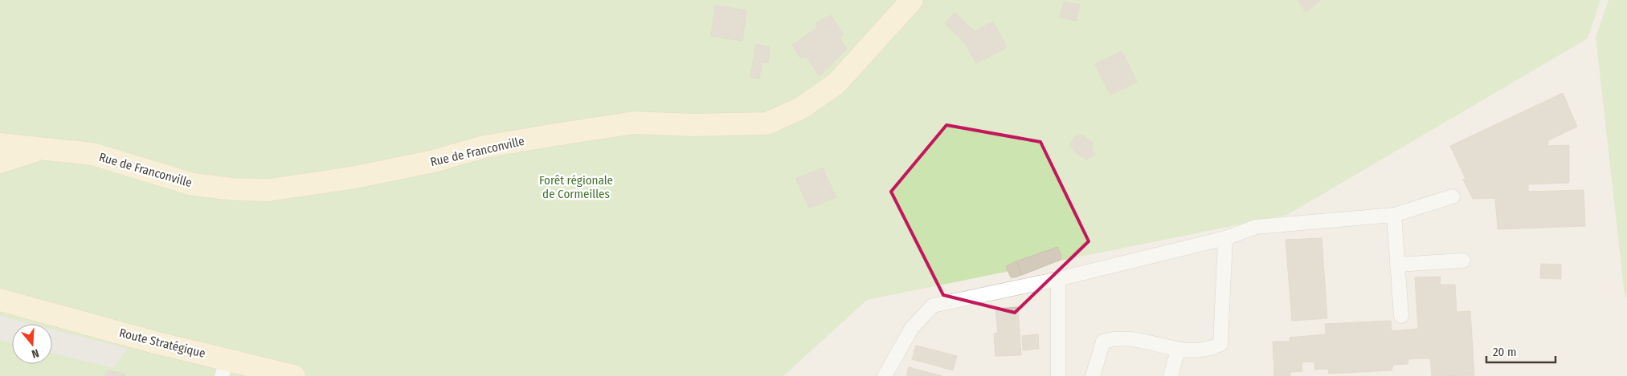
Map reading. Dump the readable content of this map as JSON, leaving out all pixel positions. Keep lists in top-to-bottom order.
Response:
{
  "streets": {
    "street": ["Rue de Franconville", "Route Stratégique"]
  },
  "parks": ["Forêt régionale de Cormeilles"],
  "scale_bar": "20 m",
  "north": "bottom"
}
